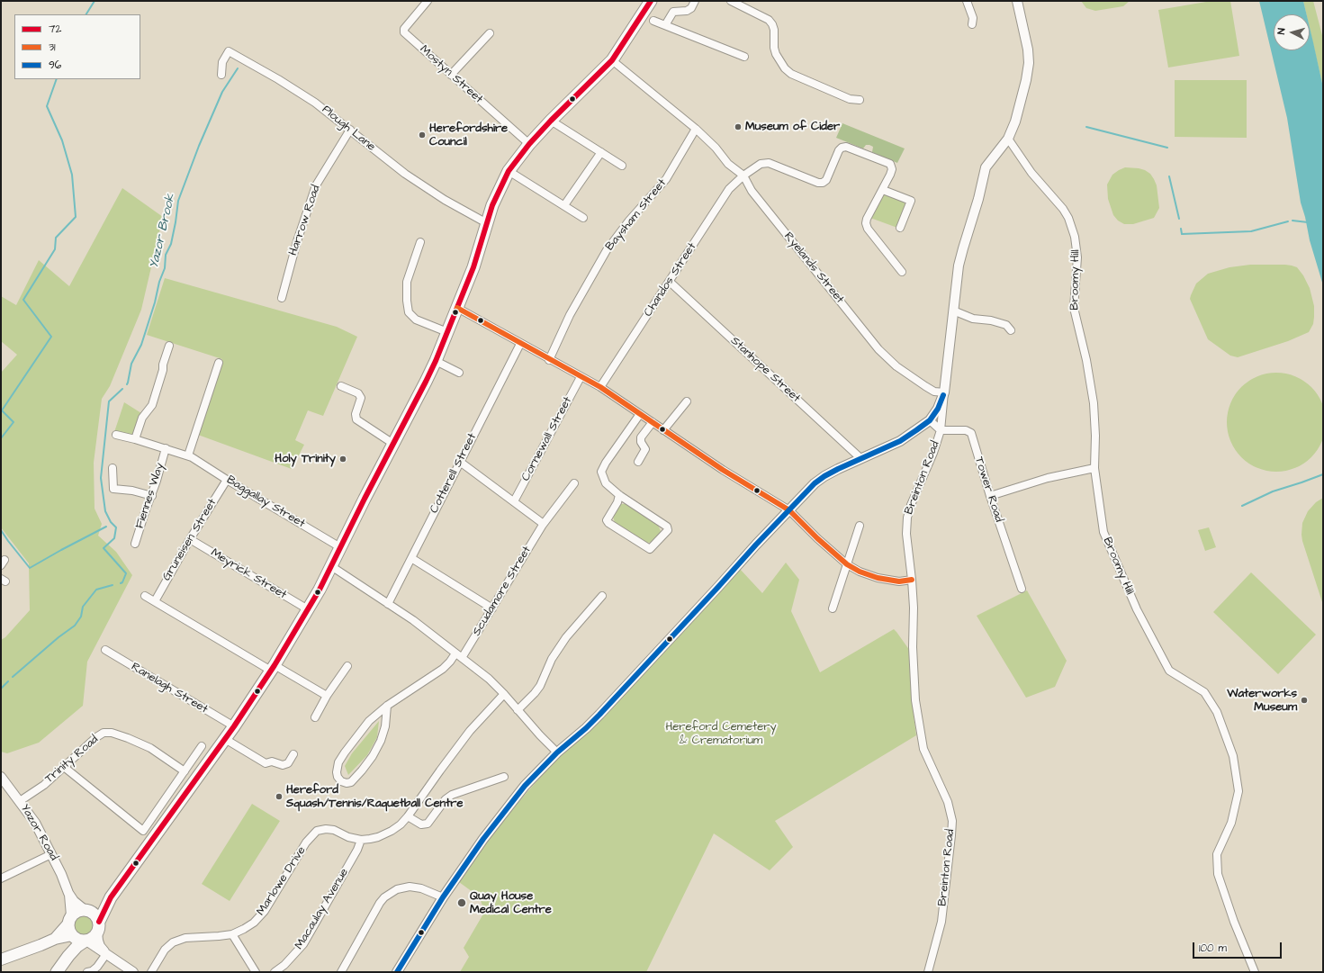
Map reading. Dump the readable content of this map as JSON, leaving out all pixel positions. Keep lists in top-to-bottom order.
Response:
{
  "streets": {
    "street": [
      "Mostyn Street",
      "Plough Lane",
      "Baysham Street",
      "Harrow Road",
      "Ryelands Street",
      "Chandos Street",
      "Broomy Hill",
      "Stanhope Street",
      "Cornewall Street",
      "Cotterell Street",
      "Breinton Road",
      "Tower Road",
      "Fiennes Way",
      "Baggallay Street",
      "Gruneisen Street",
      "Meyrick Street",
      "Scudamore Street",
      "Ranelagh Street",
      "Trinity Road",
      "Yazor Road",
      "Marlowe Drive",
      "Macaulay Avenue"
    ]
  },
  "crossings": [
    ["Plough Lane", "Harrow Road"],
    ["Baysham Street", "Ryelands Street"],
    ["Ryelands Street", "Chandos Street"],
    ["Ryelands Street", "Breinton Road"],
    ["Chandos Street", "Stanhope Street"],
    ["Broomy Hill", "Breinton Road"],
    ["Breinton Road", "Tower Road"],
    ["Fiennes Way", "Baggallay Street"],
    ["Baggallay Street", "Gruneisen Street"],
    ["Gruneisen Street", "Meyrick Street"],
    ["Trinity Road", "Yazor Road"],
    ["Marlowe Drive", "Macaulay Avenue"]
  ],
  "water": ["Yazor Brook"],
  "parks": ["Hereford Cemetery & Crematorium"],
  "places": [
    "Museum of Cider",
    "Herefordshire Council",
    "Holy Trinity",
    "Waterworks Museum",
    "Hereford Squash/Tennis/Raquetball Centre",
    "Quay House Medical Centre"
  ],
  "lines": ["transit line 72", "transit line 31", "transit line 96"],
  "legend": ["72", "31", "96"],
  "scale_bar": "100 m",
  "north": "left"
}
